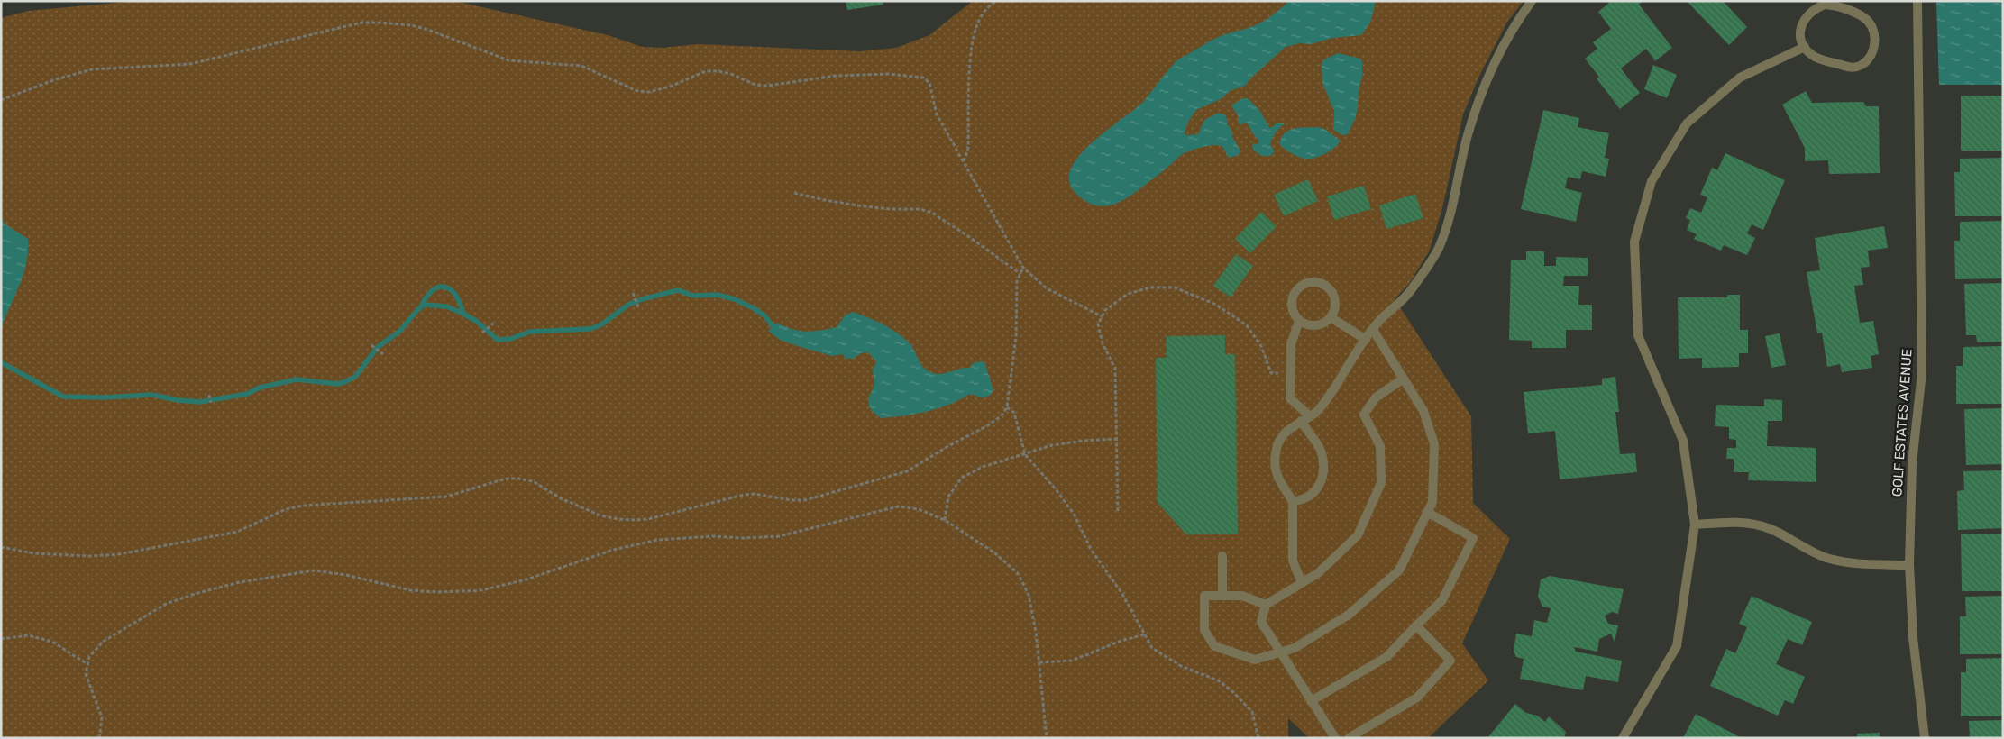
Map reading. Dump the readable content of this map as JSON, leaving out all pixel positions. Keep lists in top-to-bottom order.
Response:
{
  "streets": {
    "street": ["GOLF ESTATES AVENUE"]
  }
}
